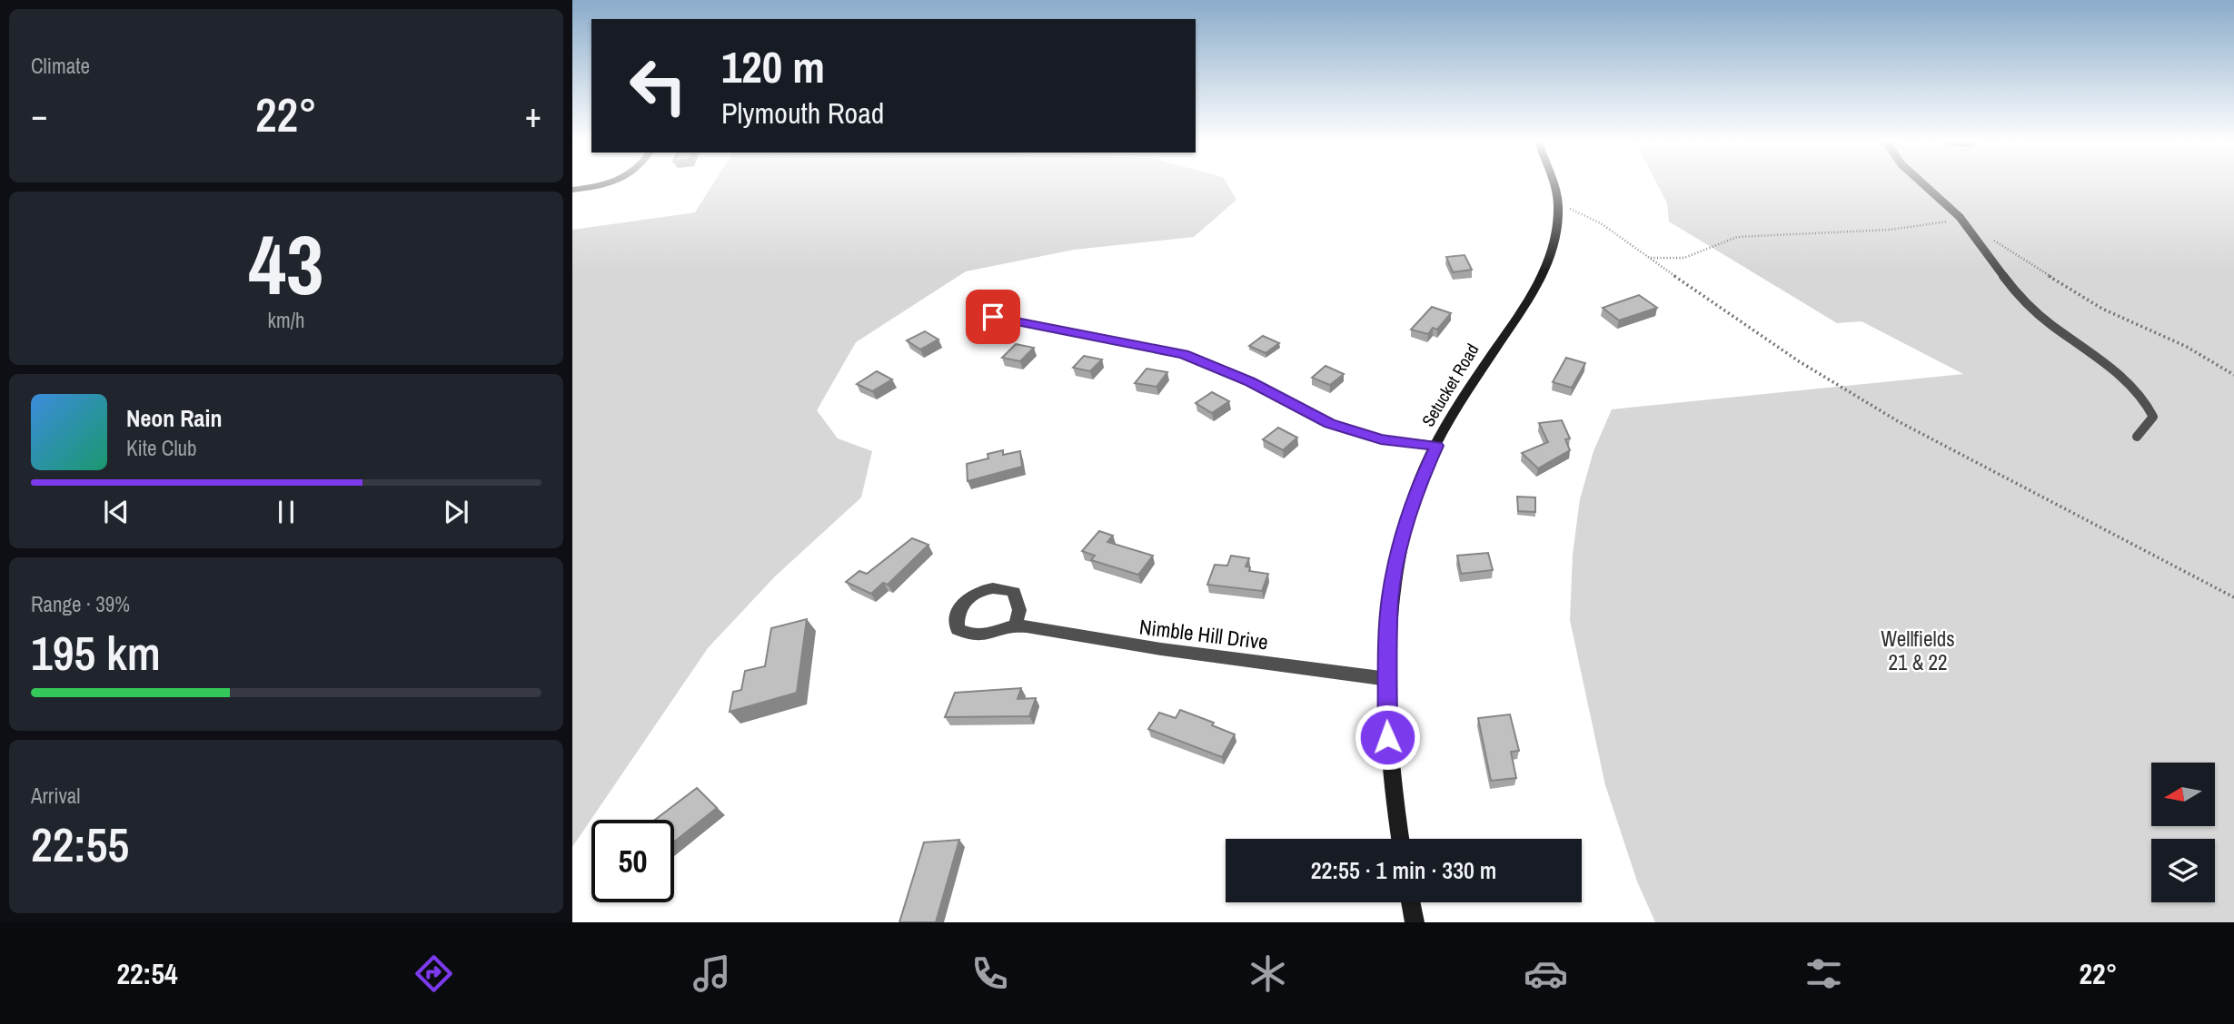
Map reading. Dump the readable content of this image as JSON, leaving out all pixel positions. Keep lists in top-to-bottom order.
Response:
{
  "streets": {
    "main road": ["Setucket Road"],
    "street": ["Nimble Hill Drive"]
  },
  "crossings": [
    ["Setucket Road", "Nimble Hill Drive"]
  ],
  "parks": ["Wellfields 21 & 22"],
  "north": "left",
  "page": {
    "tile": [
      "Climate",
      ["43", "km/h"],
      ["Range · 39%", "195 km"],
      ["Arrival", "22:55"]
    ],
    "turn": ["120 m", "Plymouth Road"],
    "heat": ["−", "22°", "+"],
    "song": ["Neon Rain", "Kite Club"],
    "limit": "50",
    "trip": "22:55 · 1 min · 330 m",
    "tabs": ["22:54", "22°"]
  }
}
